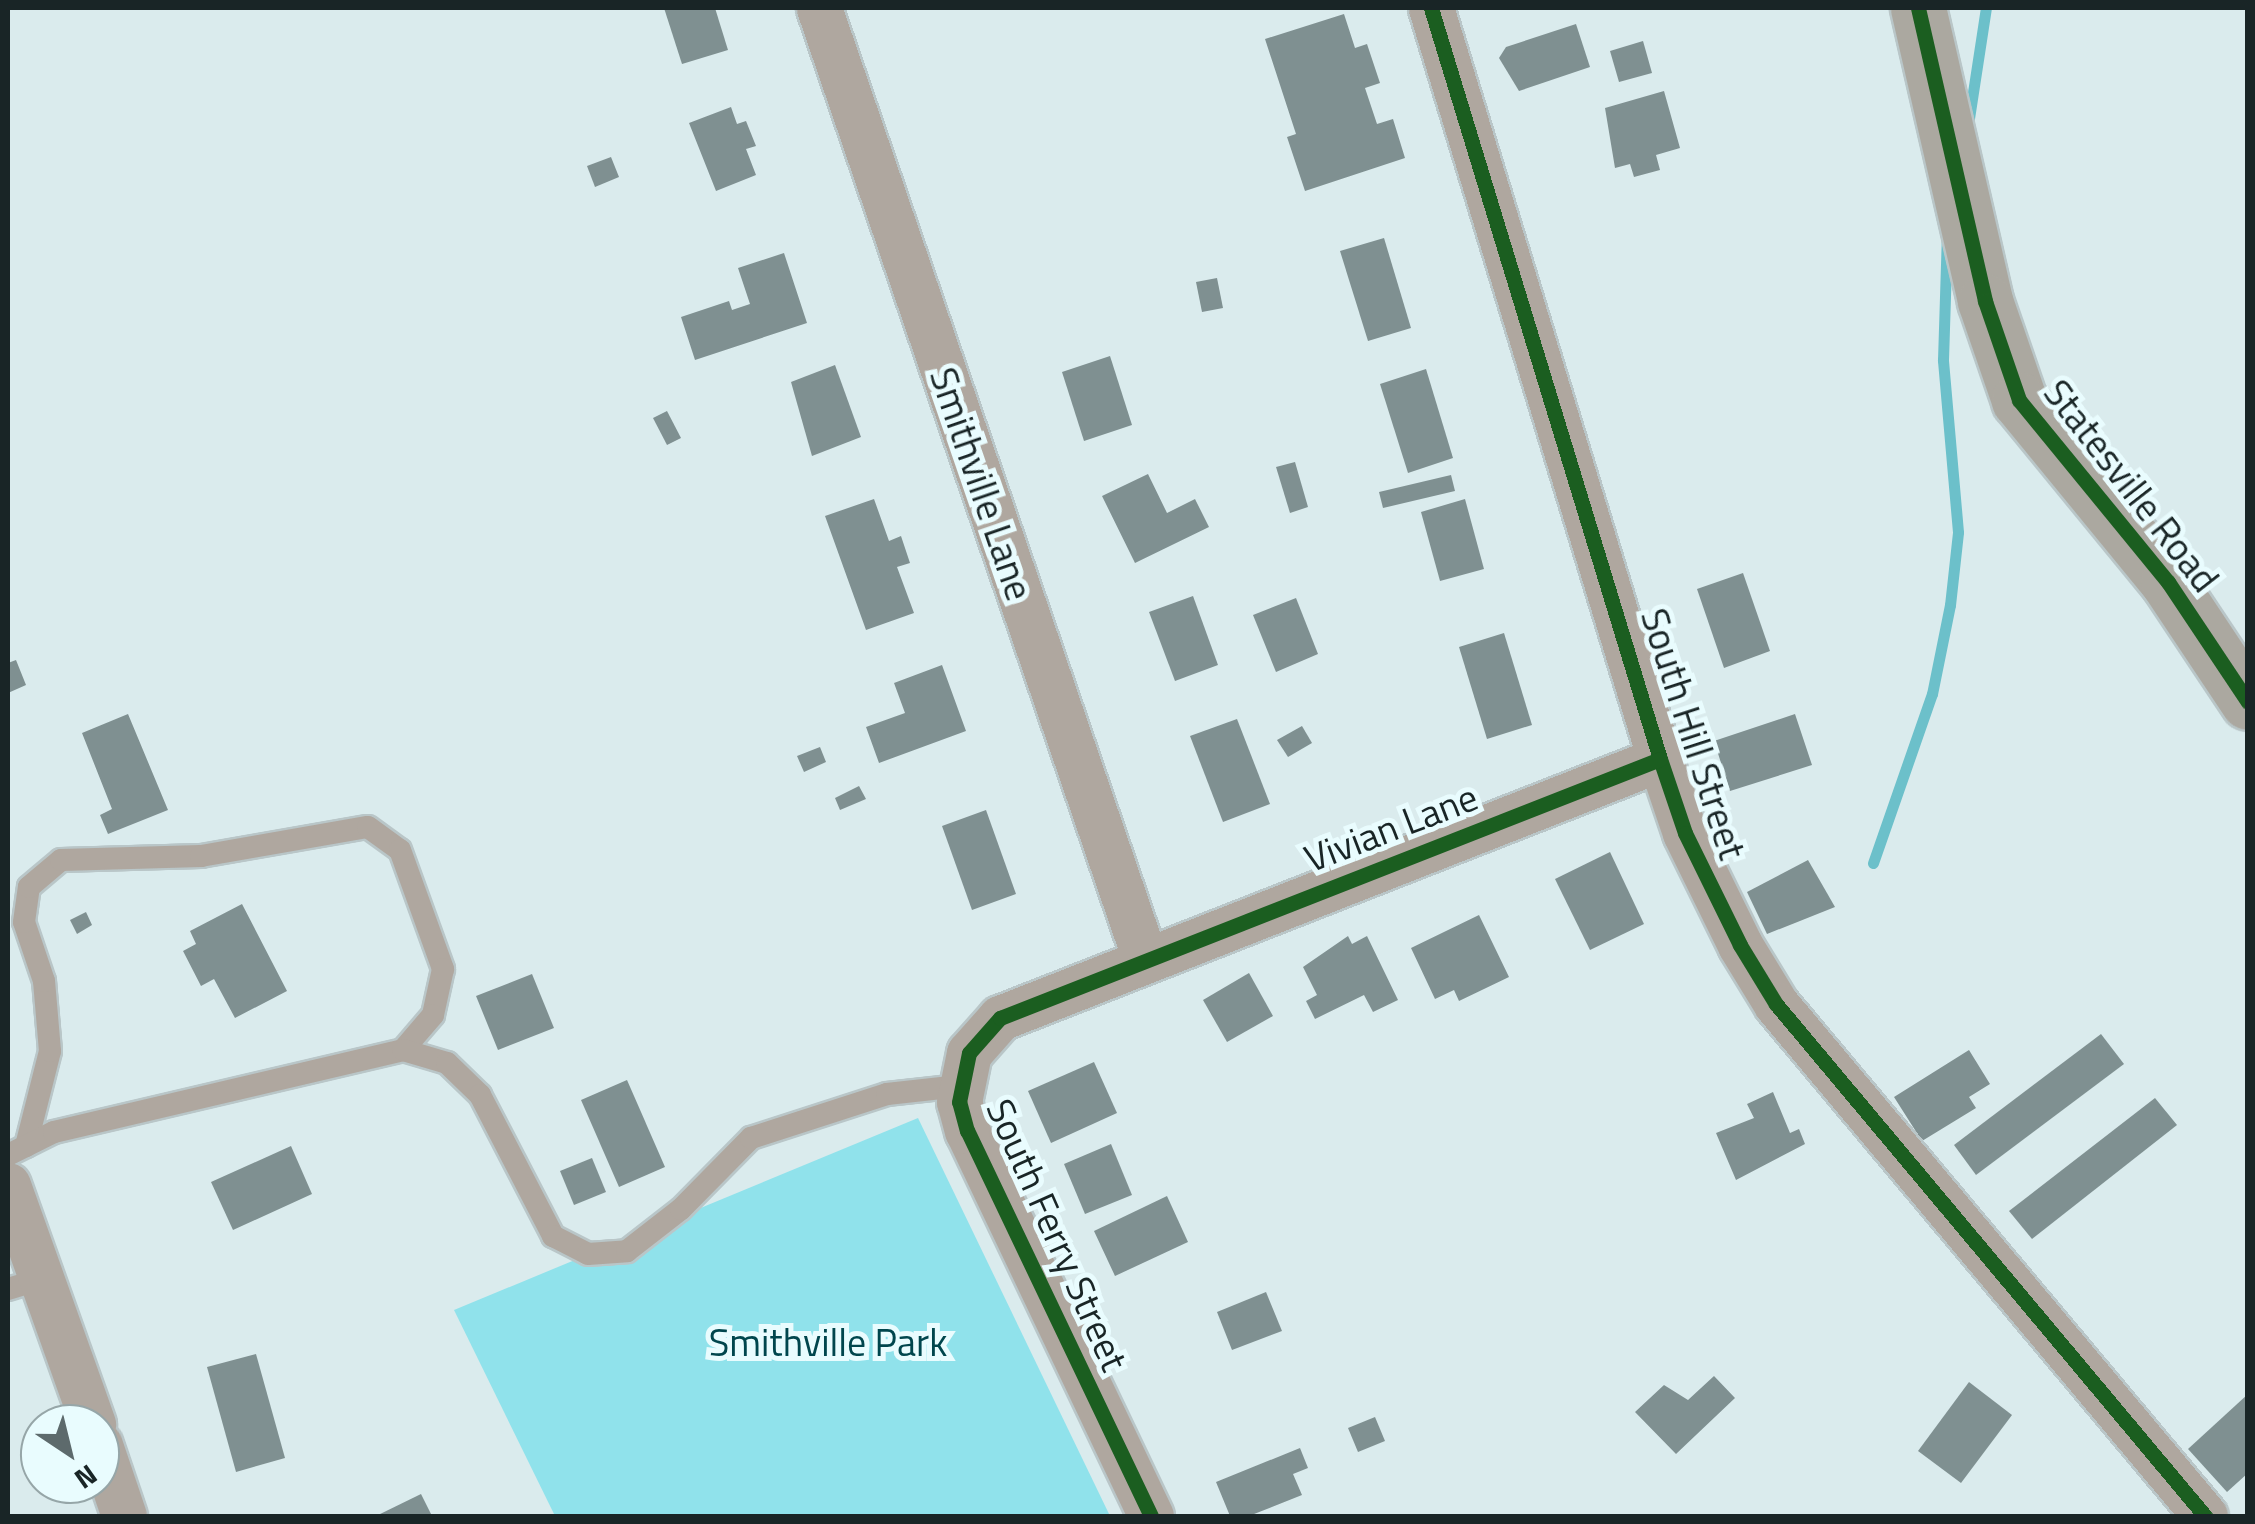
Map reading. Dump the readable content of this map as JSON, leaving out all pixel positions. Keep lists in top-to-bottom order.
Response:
{
  "streets": {
    "main road": ["Statesville Road"],
    "street": [
      "Smithville Lane",
      "South Hill Street",
      "Vivian Lane",
      "South Ferry Street"
    ]
  },
  "crossings": [
    ["Smithville Lane", "Vivian Lane"],
    ["Smithville Lane", "South Ferry Street"],
    ["South Hill Street", "Vivian Lane"],
    ["Vivian Lane", "South Ferry Street"]
  ],
  "parks": ["Smithville Park"],
  "north": "bottom right"
}
